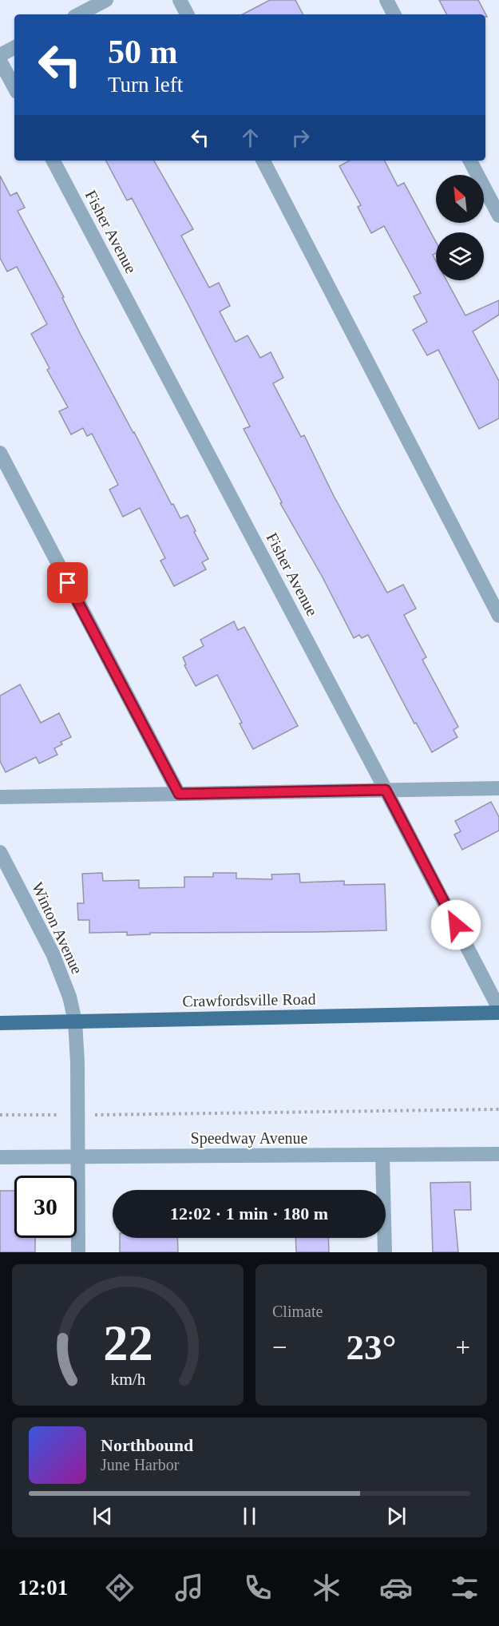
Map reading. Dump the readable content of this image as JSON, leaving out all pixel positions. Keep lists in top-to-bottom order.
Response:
{
  "streets": {
    "main road": ["Crawfordsville Road"],
    "street": ["Fisher Avenue", "Winton Avenue", "Speedway Avenue"]
  },
  "crossings": [
    ["Fisher Avenue", "Crawfordsville Road"],
    ["Winton Avenue", "Crawfordsville Road"],
    ["Winton Avenue", "Speedway Avenue"]
  ],
  "north": "top left",
  "page": {
    "turn": ["50 m", "Turn left"],
    "limit": "30",
    "trip": "12:02 · 1 min · 180 m",
    "tile": "Climate",
    "heat": ["−", "23°", "+"],
    "song": ["Northbound", "June Harbor"],
    "tabs": "12:01",
    "gauge": ["22", "km/h"]
  }
}
